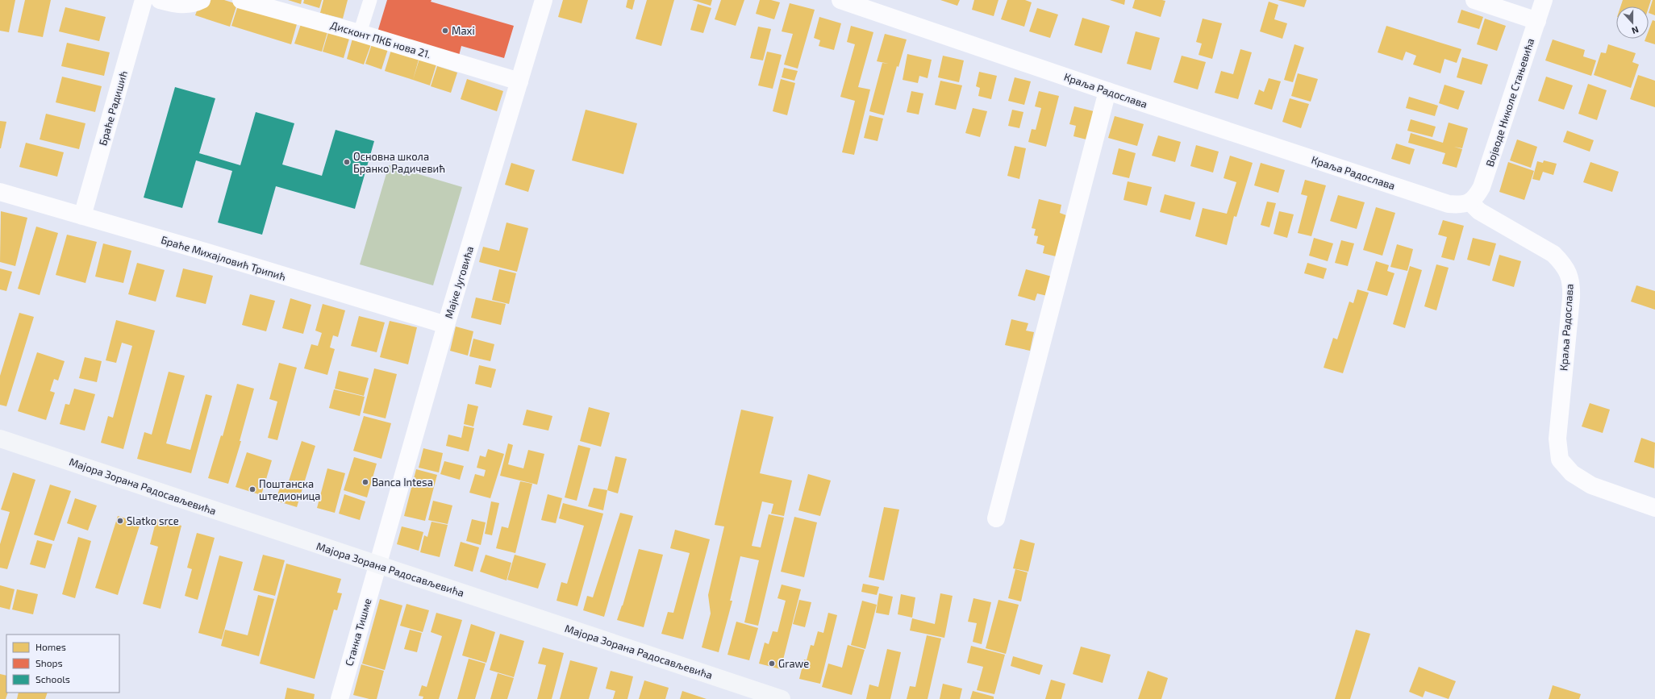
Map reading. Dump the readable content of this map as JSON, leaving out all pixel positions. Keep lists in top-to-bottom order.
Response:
{
  "streets": {
    "main road": ["Мајора Зорана Радосављевића"],
    "street": [
      "Дисконт ПКБ нова 21.",
      "Краља Радослава",
      "Војводе Николе Стањевића",
      "Браће Радишић",
      "Браће Михајловић Трипић",
      "Мајке Југовића",
      "Станка Тишме"
    ]
  },
  "crossings": [
    ["Дисконт ПКБ нова 21.", "Мајке Југовића"],
    ["Краља Радослава", "Војводе Николе Стањевића"],
    ["Браће Радишић", "Браће Михајловић Трипић"],
    ["Браће Михајловић Трипић", "Мајке Југовића"],
    ["Мајке Југовића", "Мајора Зорана Радосављевића"],
    ["Мајке Југовића", "Станка Тишме"],
    ["Мајора Зорана Радосављевића", "Станка Тишме"]
  ],
  "places": [
    "Maxi",
    "Основна школа Бранко Радичевић",
    "Banca Intesa",
    "Поштанска штедионица",
    "Slatko srce",
    "Grawe"
  ],
  "legend": ["Homes", "Shops", "Schools"],
  "north": "bottom"
}
